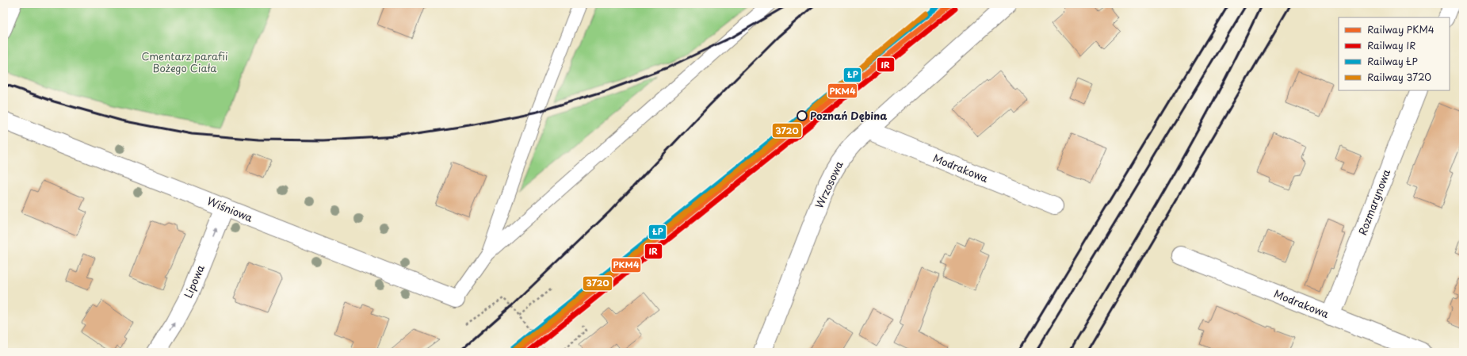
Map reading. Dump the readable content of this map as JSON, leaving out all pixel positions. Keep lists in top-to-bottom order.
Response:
{
  "streets": {
    "street": [
      "Modrakowa",
      "Wrzosowa",
      "Rozmarynowa",
      "Wiśniowa",
      "Lipowa"
    ]
  },
  "crossings": [
    ["Modrakowa", "Wrzosowa"],
    ["Modrakowa", "Rozmarynowa"],
    ["Wiśniowa", "Lipowa"]
  ],
  "one_way": ["Lipowa"],
  "parks": ["Cmentarz parafii Bożego Ciała"],
  "places": ["Poznań Dębina"],
  "lines": [
    "rail line PKM4",
    "rail line ŁP",
    "rail line IR",
    "rail line 3720"
  ],
  "legend": [
    "Railway PKM4",
    "Railway IR",
    "Railway ŁP",
    "Railway 3720"
  ]
}
